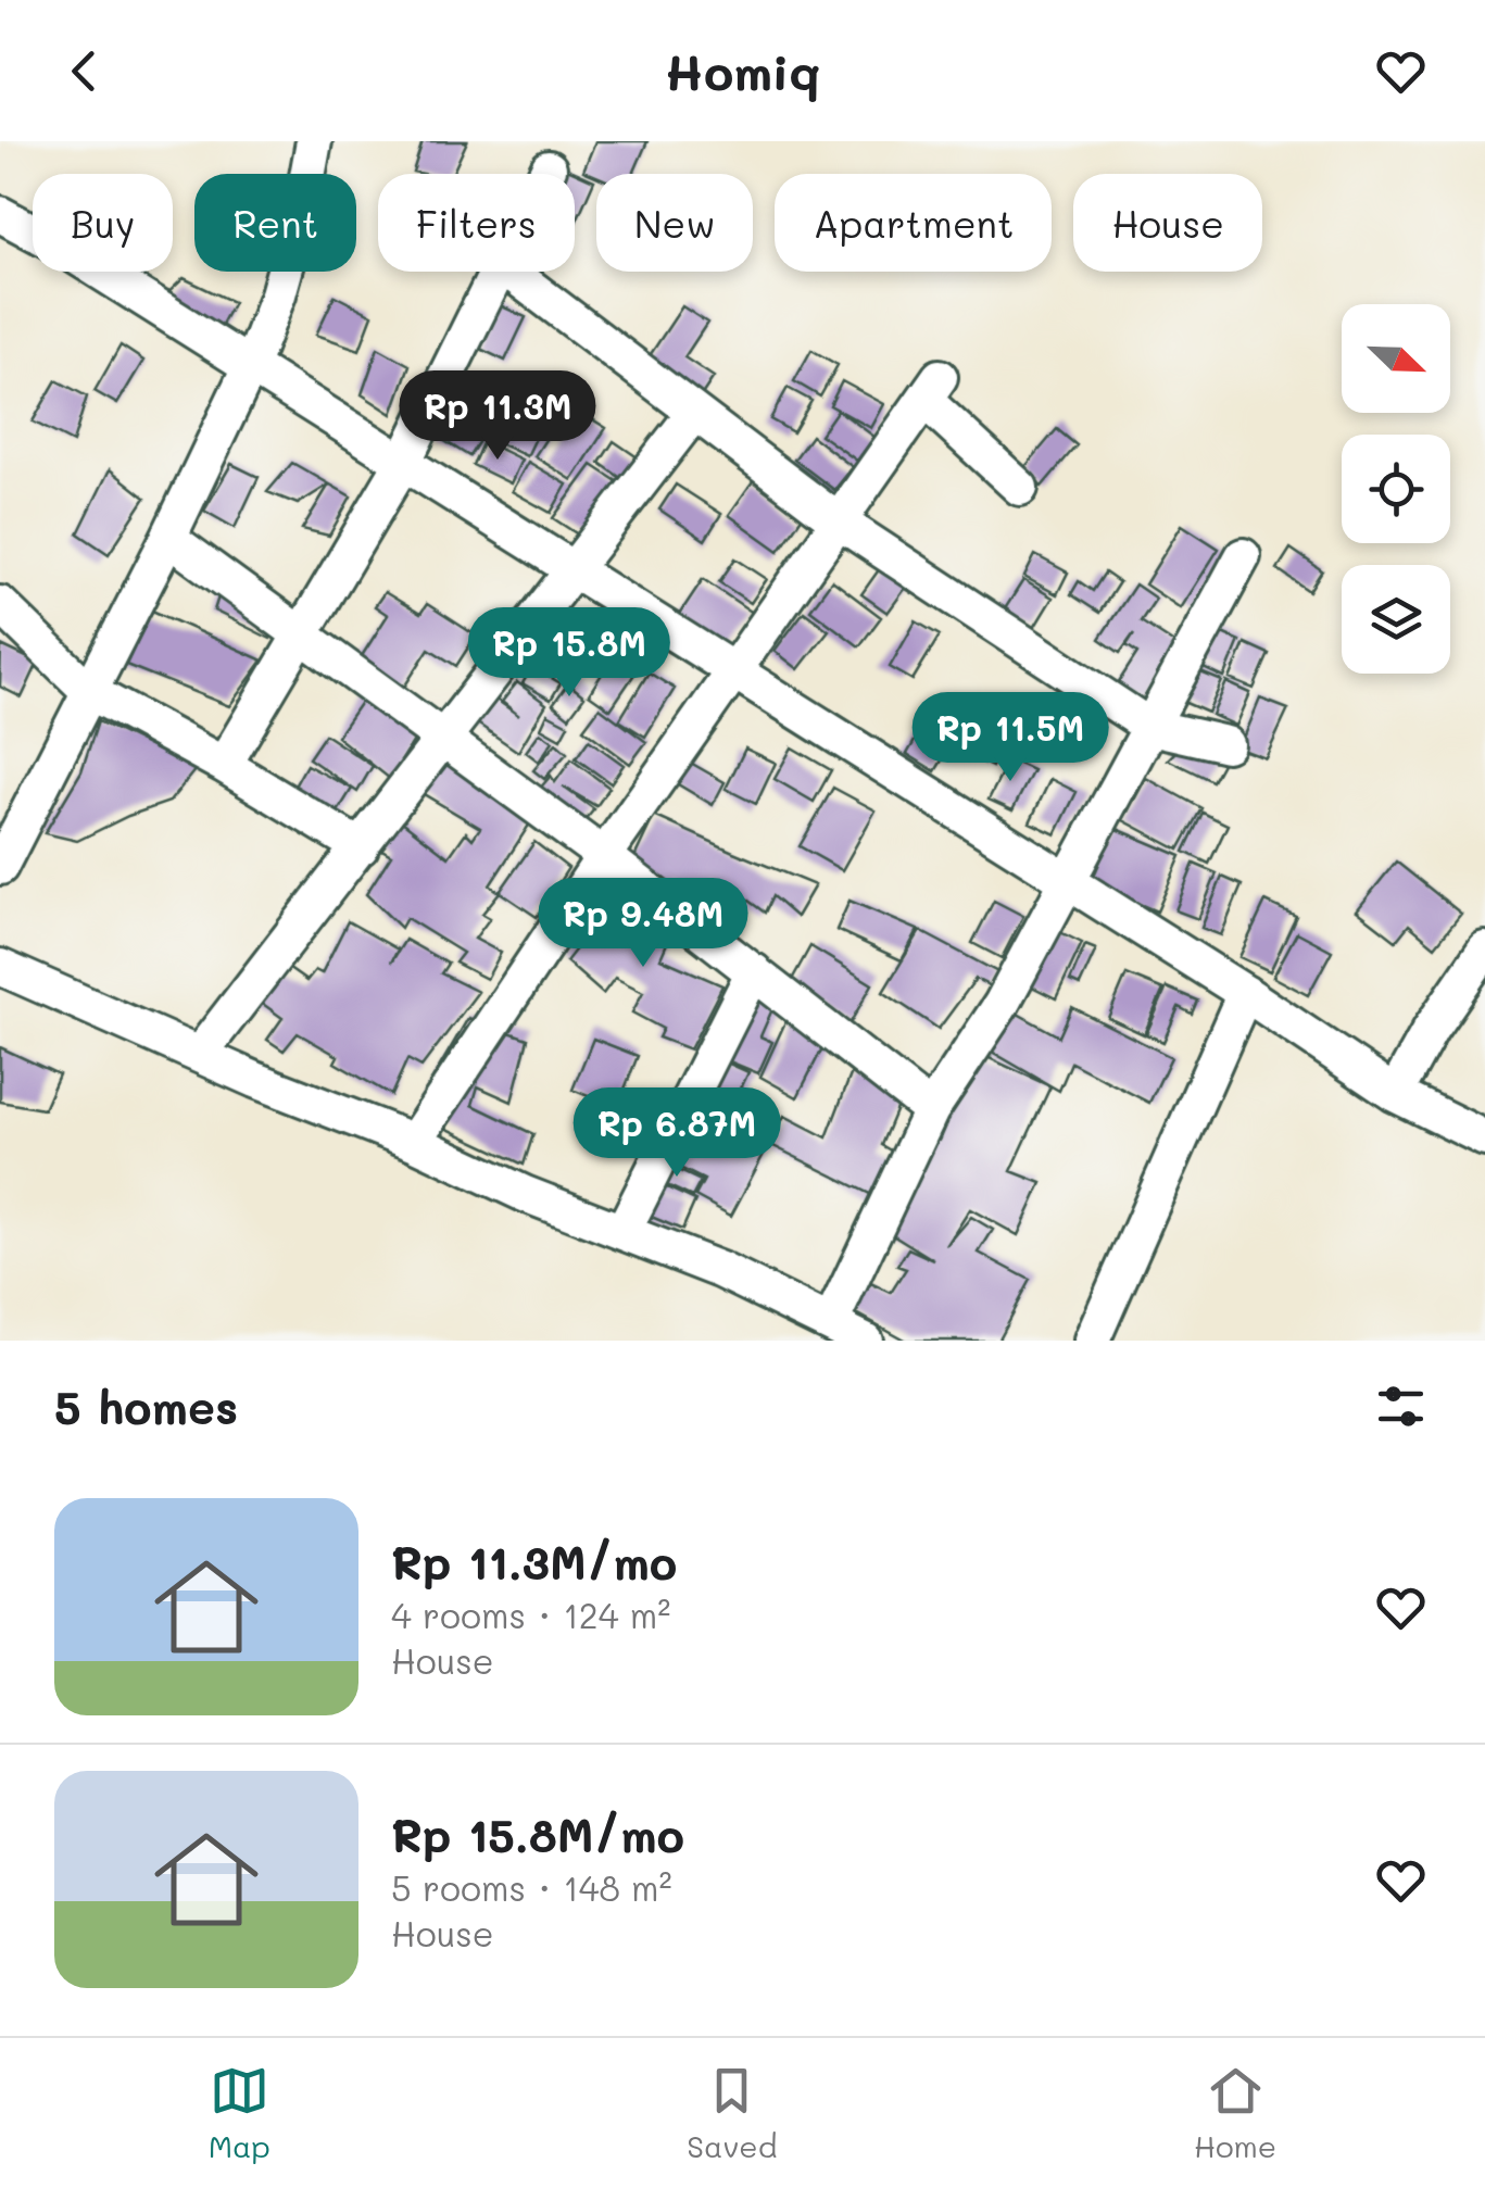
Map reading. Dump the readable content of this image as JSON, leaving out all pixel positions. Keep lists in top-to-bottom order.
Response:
{
  "north": "bottom right",
  "page": {
    "header": "Homiq",
    "chip": [
      "Buy",
      "Rent",
      "Filters",
      "New",
      "Apartment",
      "House"
    ],
    "price": [
      "Rp 11.3M",
      "Rp 15.8M",
      "Rp 11.5M",
      "Rp 9.48M",
      "Rp 6.87M"
    ],
    "heading": "5 homes",
    "list": [
      {
        "name": "Rp 11.3M/mo",
        "note": "4 rooms · 124 m² · House"
      },
      {
        "name": "Rp 15.8M/mo",
        "note": "5 rooms · 148 m² · House"
      }
    ],
    "tabs": ["Map", "Saved", "Home"]
  }
}
